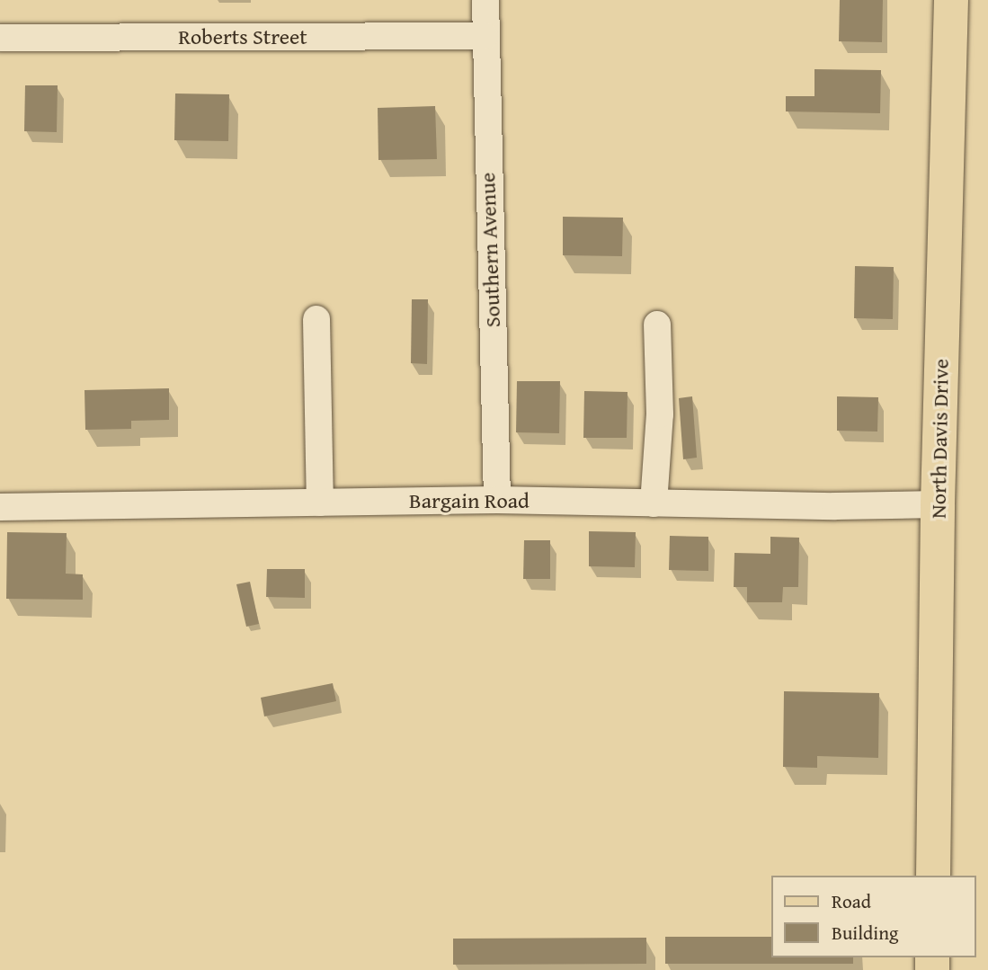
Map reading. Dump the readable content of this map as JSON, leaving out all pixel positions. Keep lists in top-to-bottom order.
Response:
{
  "streets": {
    "main road": ["North Davis Drive"],
    "street": ["Roberts Street", "Southern Avenue", "Bargain Road"]
  },
  "crossings": [
    ["Roberts Street", "Southern Avenue"],
    ["Southern Avenue", "Bargain Road"],
    ["North Davis Drive", "Bargain Road"]
  ],
  "legend": ["Road", "Building"]
}
